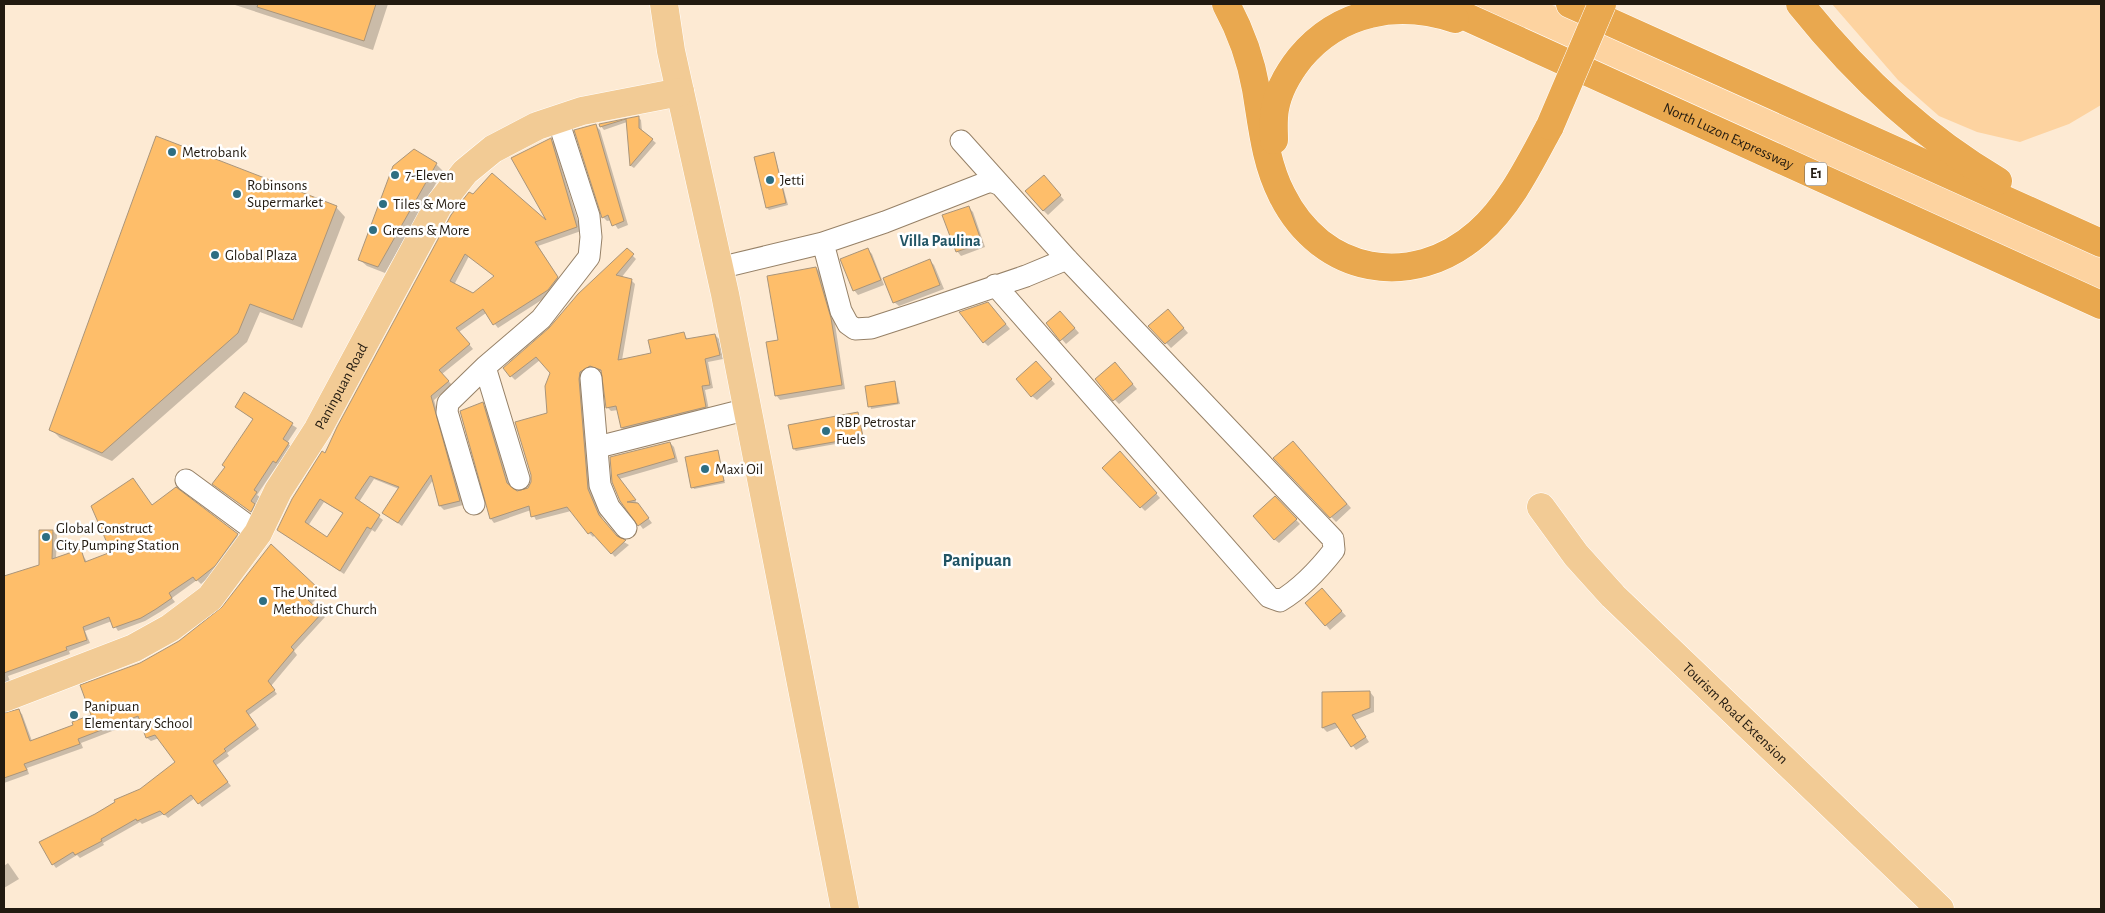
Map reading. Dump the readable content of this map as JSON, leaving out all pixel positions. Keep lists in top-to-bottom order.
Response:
{
  "streets": {
    "highway": ["North Luzon Expressway", "E1"],
    "main road": ["Paninpuan Road", "Tourism Road Extension"]
  },
  "districts": ["Villa Paulina", "Panipuan"],
  "places": [
    "Metrobank",
    "7-Eleven",
    "Jetti",
    "Robinsons Supermarket",
    "Tiles & More",
    "Greens & More",
    "Global Plaza",
    "RBP Petrostar Fuels",
    "Maxi Oil",
    "Global Construct City Pumping Station",
    "The United Methodist Church",
    "Panipuan Elementary School"
  ]
}
